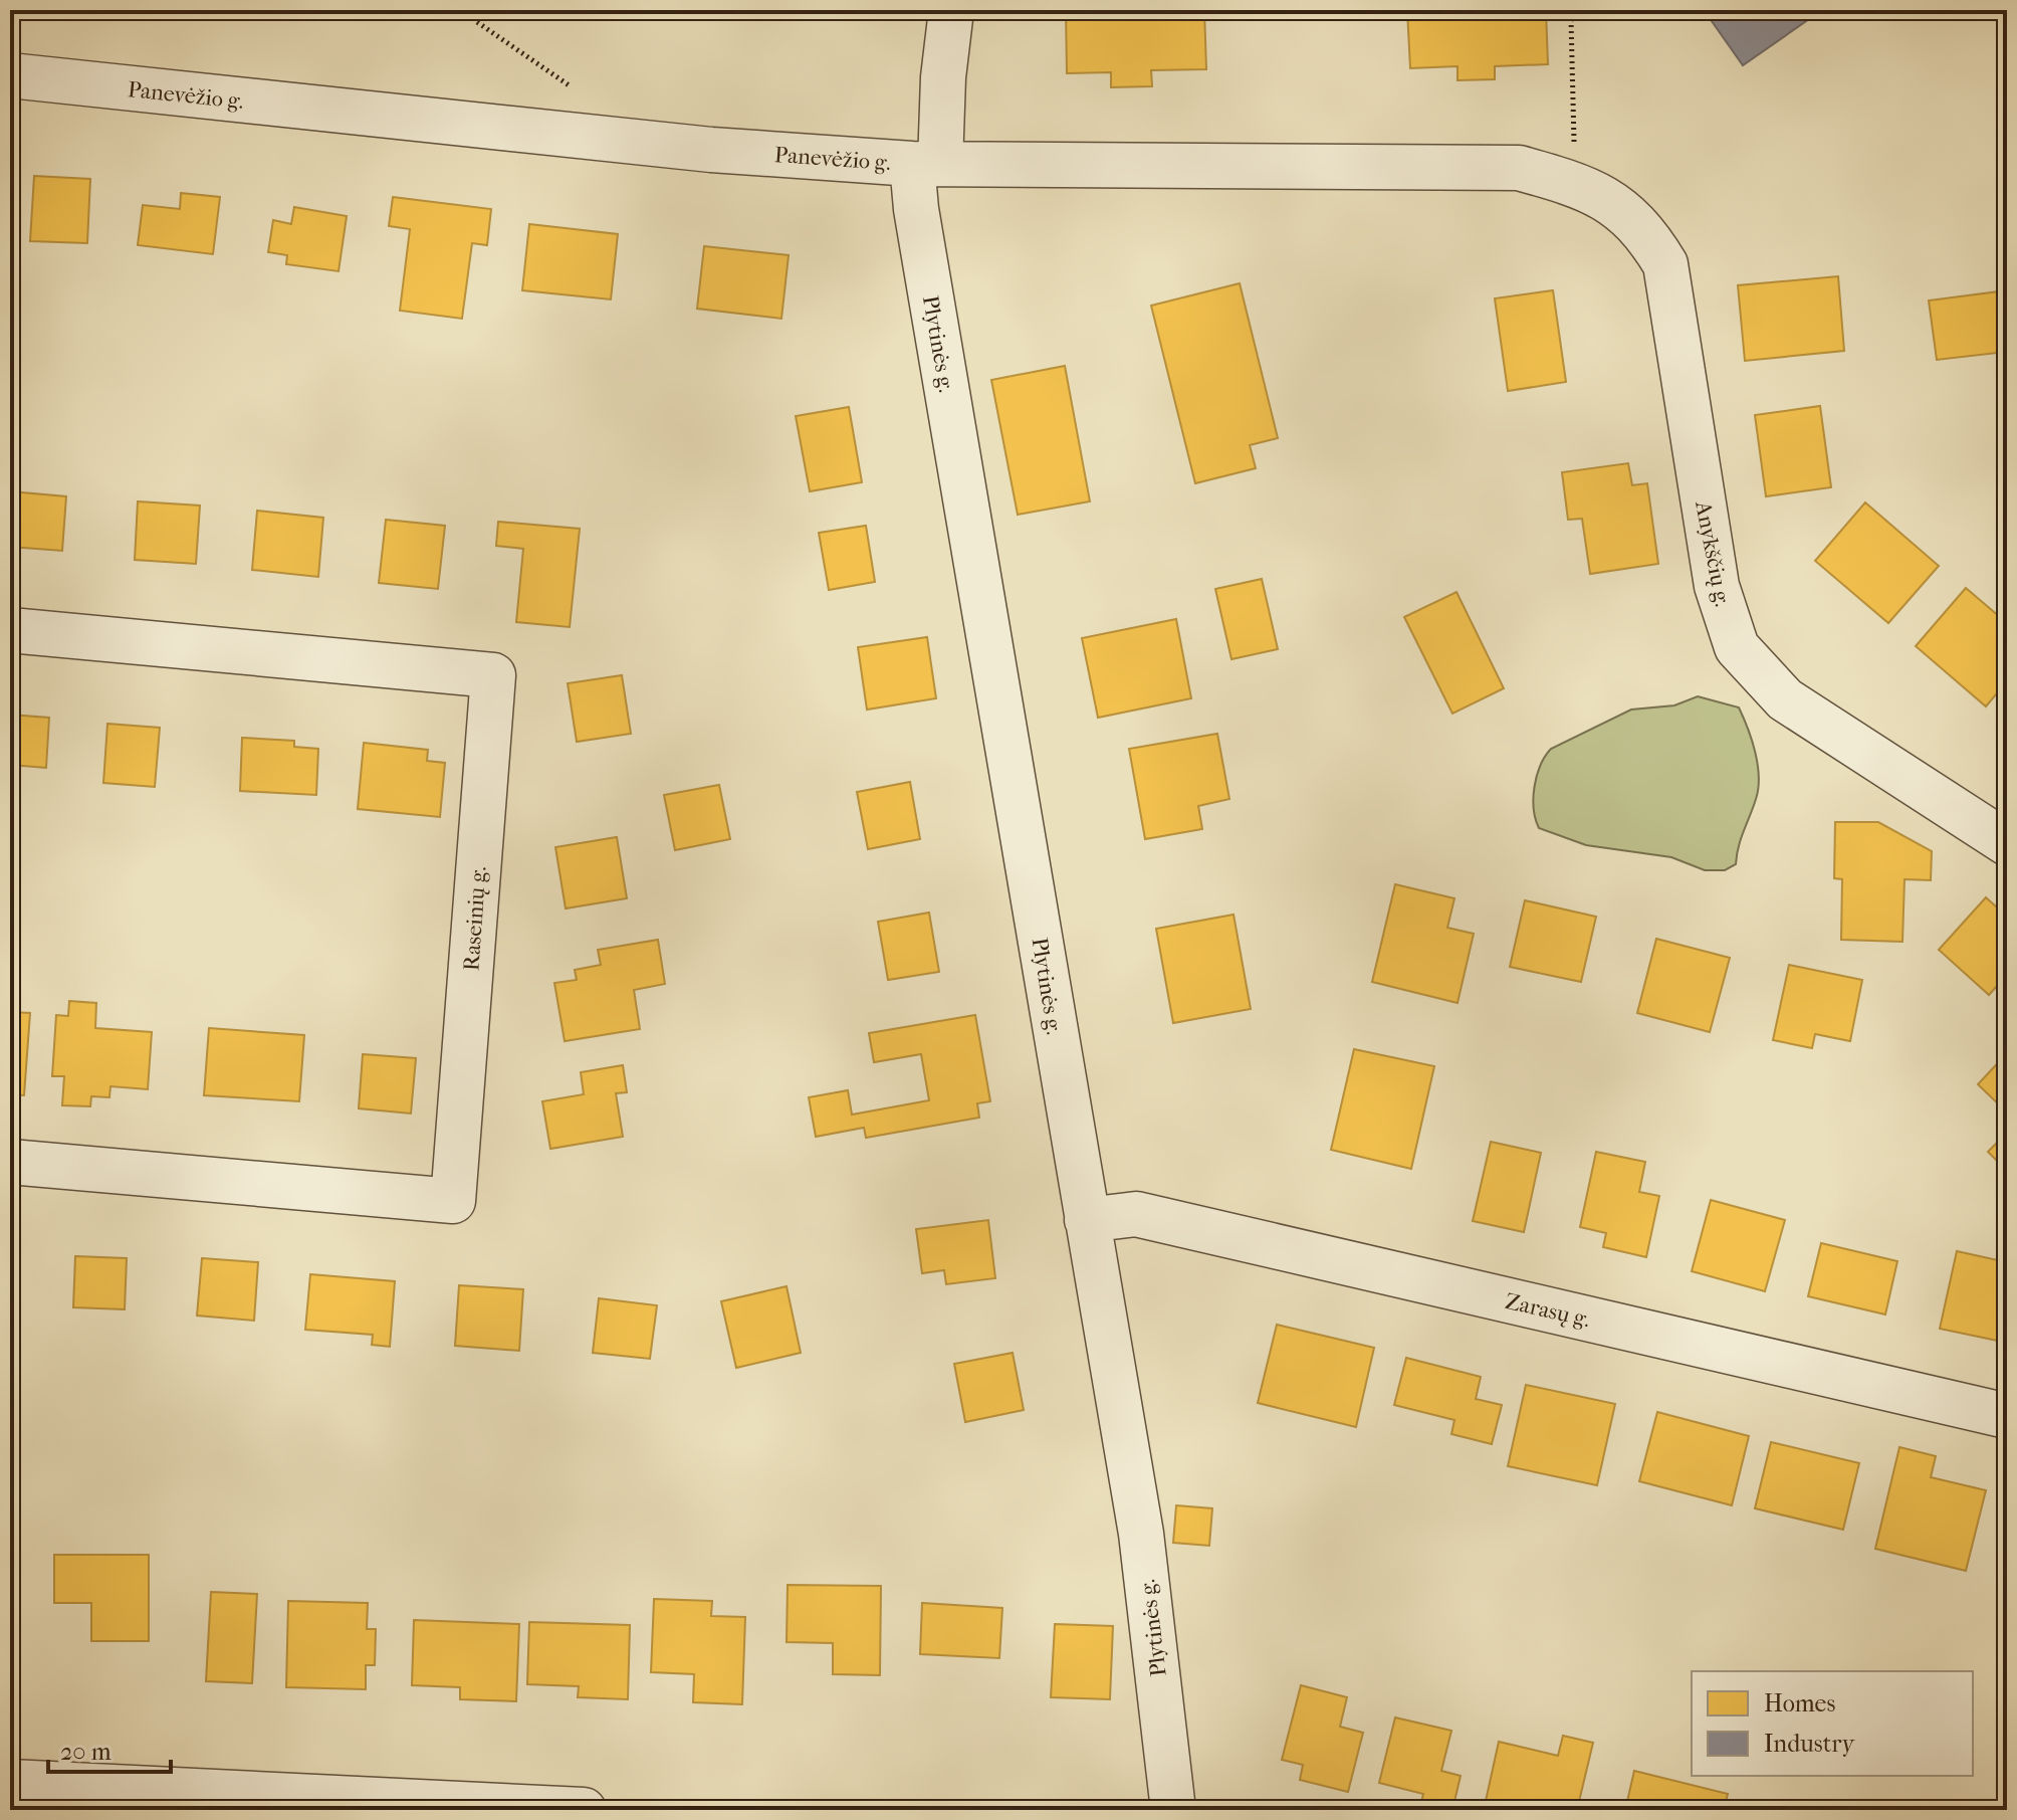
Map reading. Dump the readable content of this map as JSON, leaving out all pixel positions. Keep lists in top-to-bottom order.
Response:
{
  "streets": {
    "street": [
      "Panevėžio g.",
      "Plytinės g.",
      "Anykščių g.",
      "Raseinių g.",
      "Zarasų g."
    ]
  },
  "crossings": [
    ["Panevėžio g.", "Plytinės g."],
    ["Panevėžio g.", "Anykščių g."],
    ["Plytinės g.", "Zarasų g."]
  ],
  "legend": ["Homes", "Industry"],
  "scale_bar": "20 m"
}
